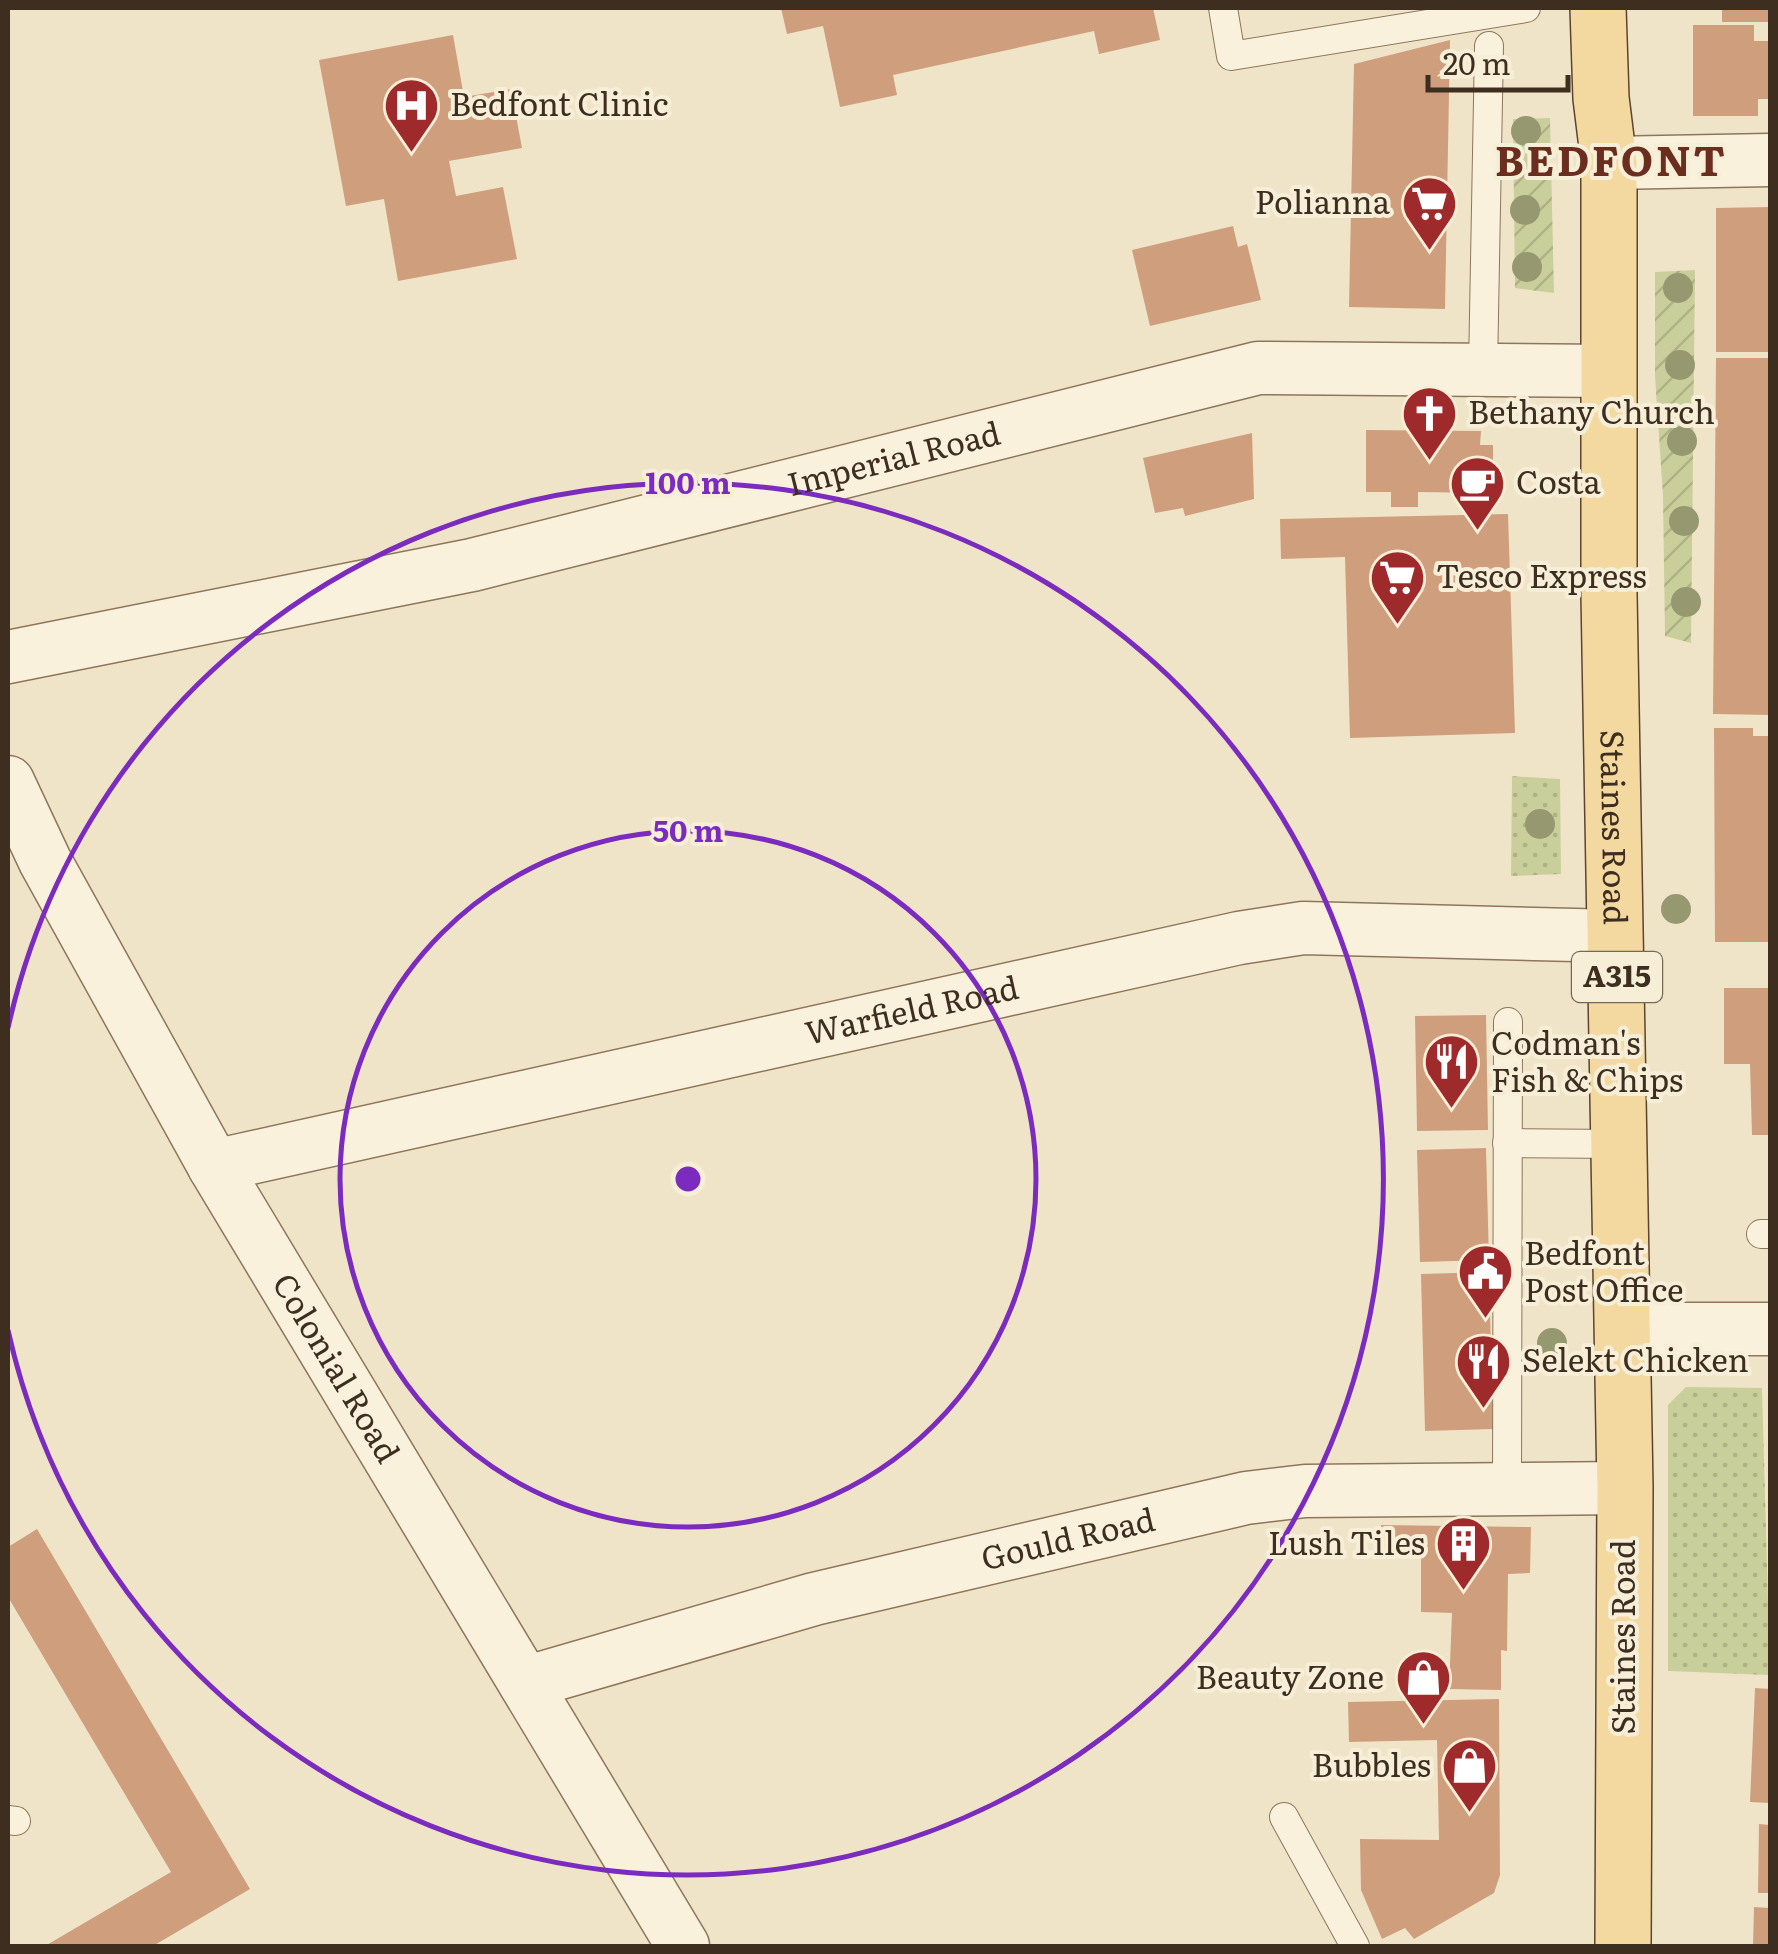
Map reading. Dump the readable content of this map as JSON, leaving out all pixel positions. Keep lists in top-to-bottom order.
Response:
{
  "streets": {
    "main road": ["Staines Road", "A315"],
    "street": [
      "Imperial Road",
      "Warfield Road",
      "Colonial Road",
      "Gould Road"
    ]
  },
  "crossings": [
    ["Imperial Road", "Staines Road"],
    ["Staines Road", "Warfield Road"],
    ["Staines Road", "Gould Road"],
    ["Warfield Road", "Colonial Road"],
    ["Colonial Road", "Gould Road"]
  ],
  "districts": ["BEDFONT"],
  "places": {
    "hospital": ["Bedfont Clinic"],
    "supermarket": ["Polianna", "Tesco Express"],
    "church": ["Bethany Church"],
    "cafe": ["Costa"],
    "restaurant": ["Codman's Fish & Chips", "Selekt Chicken"],
    "public building": ["Bedfont Post Office"],
    "building": ["Lush Tiles"],
    "shop": ["Beauty Zone", "Bubbles"]
  },
  "scale_bar": "20 m",
  "rings": ["100 m", "50 m"]
}
